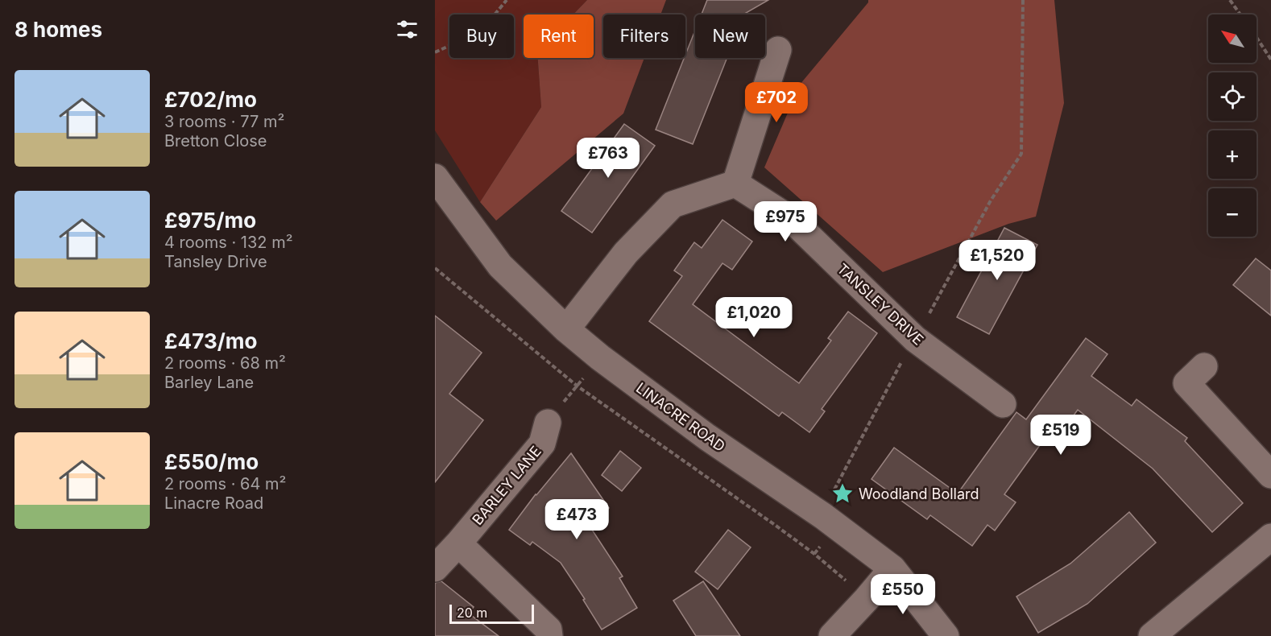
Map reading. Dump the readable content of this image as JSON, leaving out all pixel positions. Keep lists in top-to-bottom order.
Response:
{
  "streets": {
    "street": ["TANSLEY DRIVE", "LINACRE ROAD", "BARLEY LANE"]
  },
  "places": {
    "place": ["Woodland Bollard"]
  },
  "scale_bar": "20 m",
  "north": "top left",
  "page": {
    "heading": "8 homes",
    "map_buttons": ["+", "−"],
    "chip": [
      "Buy",
      "Rent",
      "Filters",
      "New"
    ],
    "list": [
      {
        "name": "£702/mo",
        "note": "3 rooms · 77 m² · Bretton Close"
      },
      {
        "name": "£975/mo",
        "note": "4 rooms · 132 m² · Tansley Drive"
      },
      {
        "name": "£473/mo",
        "note": "2 rooms · 68 m² · Barley Lane"
      },
      {
        "name": "£550/mo",
        "note": "2 rooms · 64 m² · Linacre Road"
      }
    ],
    "price": [
      "£702",
      "£763",
      "£975",
      "£1,520",
      "£1,020",
      "£519",
      "£473",
      "£550"
    ],
    "scale": "20 m"
  }
}
